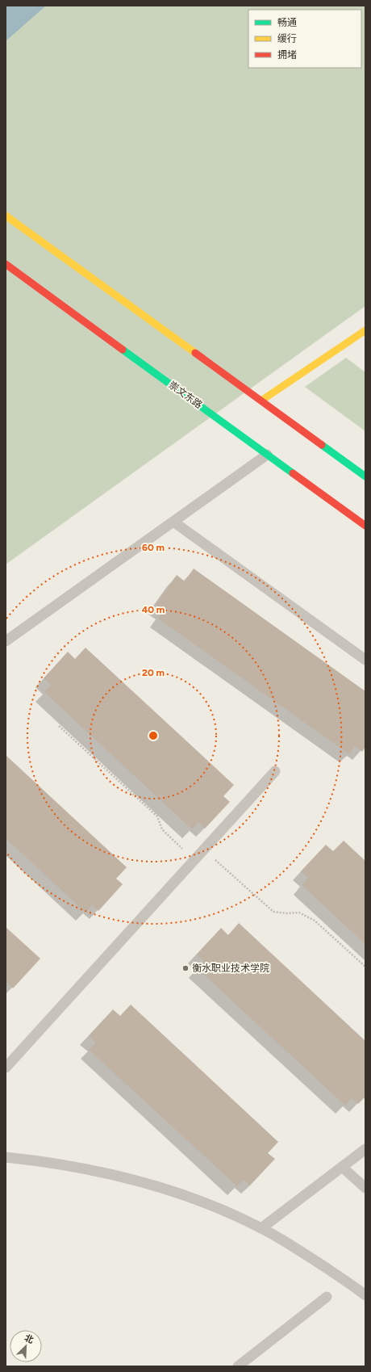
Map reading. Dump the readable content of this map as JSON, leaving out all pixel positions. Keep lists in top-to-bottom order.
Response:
{
  "streets": {
    "main road": ["崇文东路"]
  },
  "places": ["衡水职业技术学院"],
  "legend": ["畅通", "缓行", "拥堵"],
  "north": "top right",
  "rings": ["60 m", "40 m", "20 m"]
}
